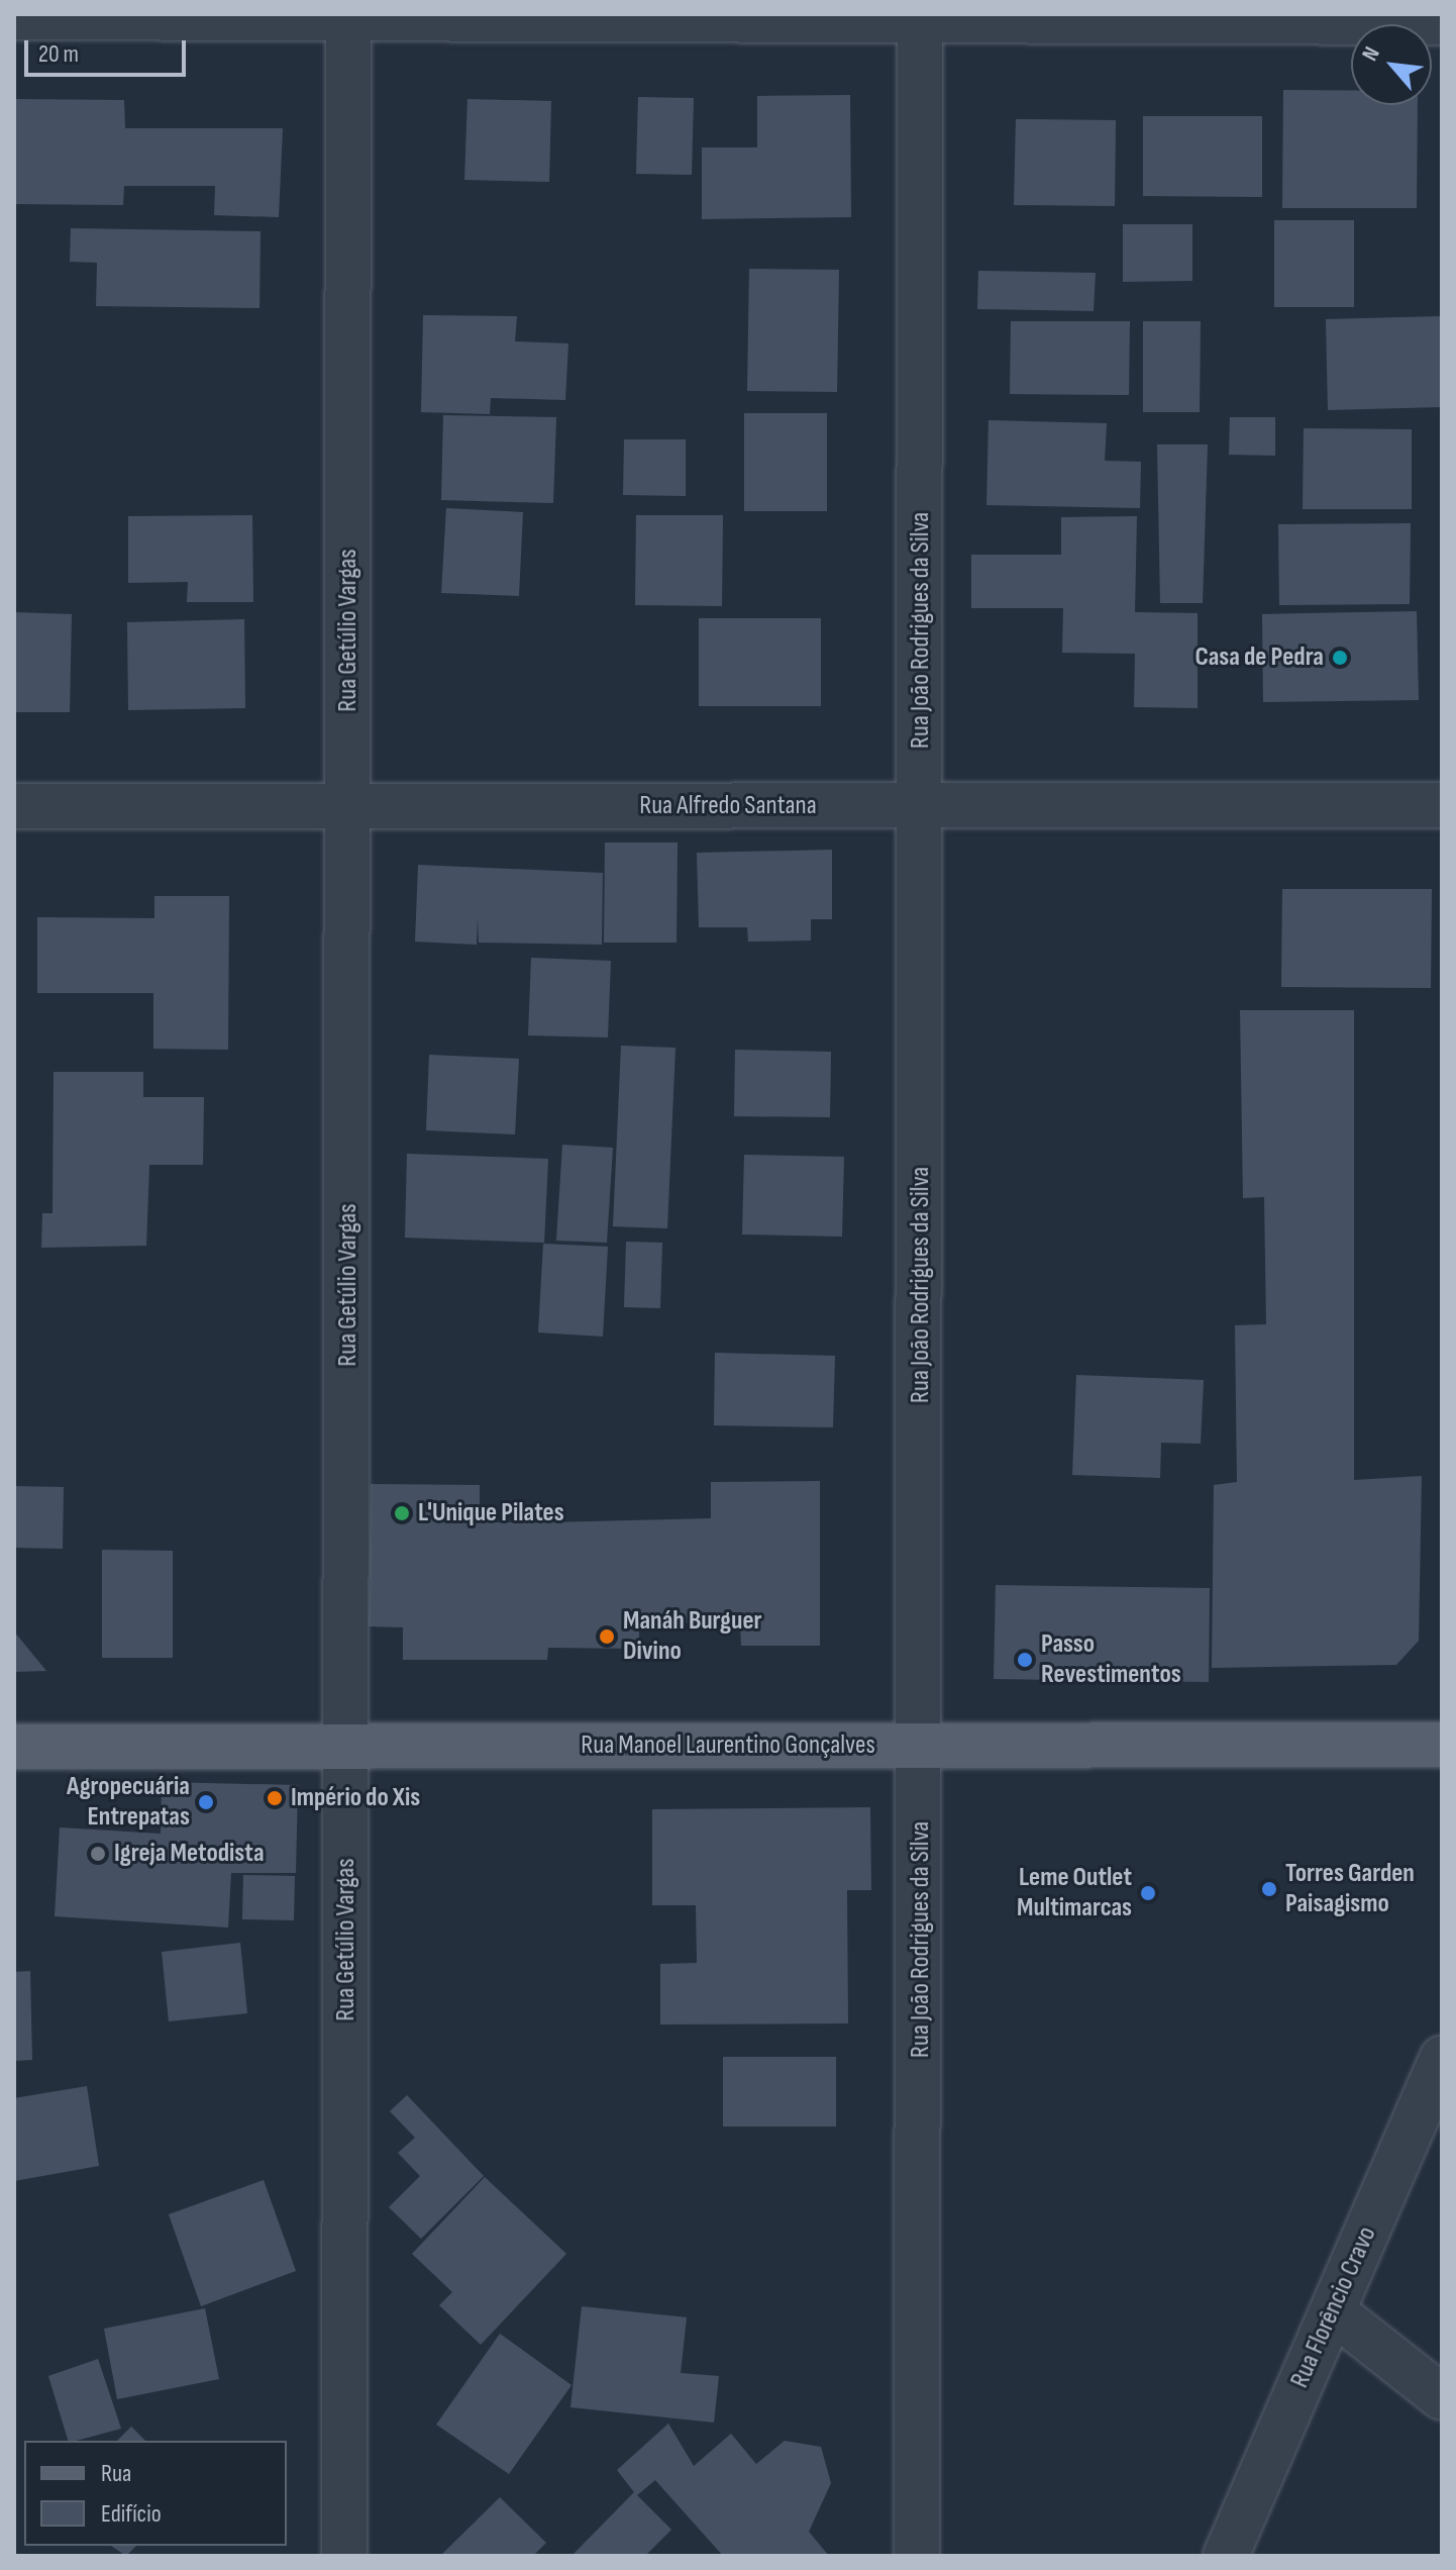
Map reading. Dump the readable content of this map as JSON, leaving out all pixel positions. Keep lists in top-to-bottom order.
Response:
{
  "streets": {
    "main road": ["Rua Manoel Laurentino Gonçalves"],
    "street": [
      "Rua Getúlio Vargas",
      "Rua João Rodrigues da Silva",
      "Rua Alfredo Santana",
      "Rua Florêncio Cravo"
    ]
  },
  "crossings": [
    ["Rua Getúlio Vargas", "Rua Alfredo Santana"],
    ["Rua Getúlio Vargas", "Rua Manoel Laurentino Gonçalves"],
    ["Rua João Rodrigues da Silva", "Rua Alfredo Santana"],
    ["Rua João Rodrigues da Silva", "Rua Manoel Laurentino Gonçalves"]
  ],
  "places": [
    "Casa de Pedra",
    "L'Unique Pilates",
    "Manáh Burguer Divino",
    "Passo Revestimentos",
    "Império do Xis",
    "Agropecuária Entrepatas",
    "Igreja Metodista",
    "Torres Garden Paisagismo",
    "Leme Outlet Multimarcas"
  ],
  "legend": ["Rua", "Edifício"],
  "scale_bar": "20 m",
  "north": "top left"
}
